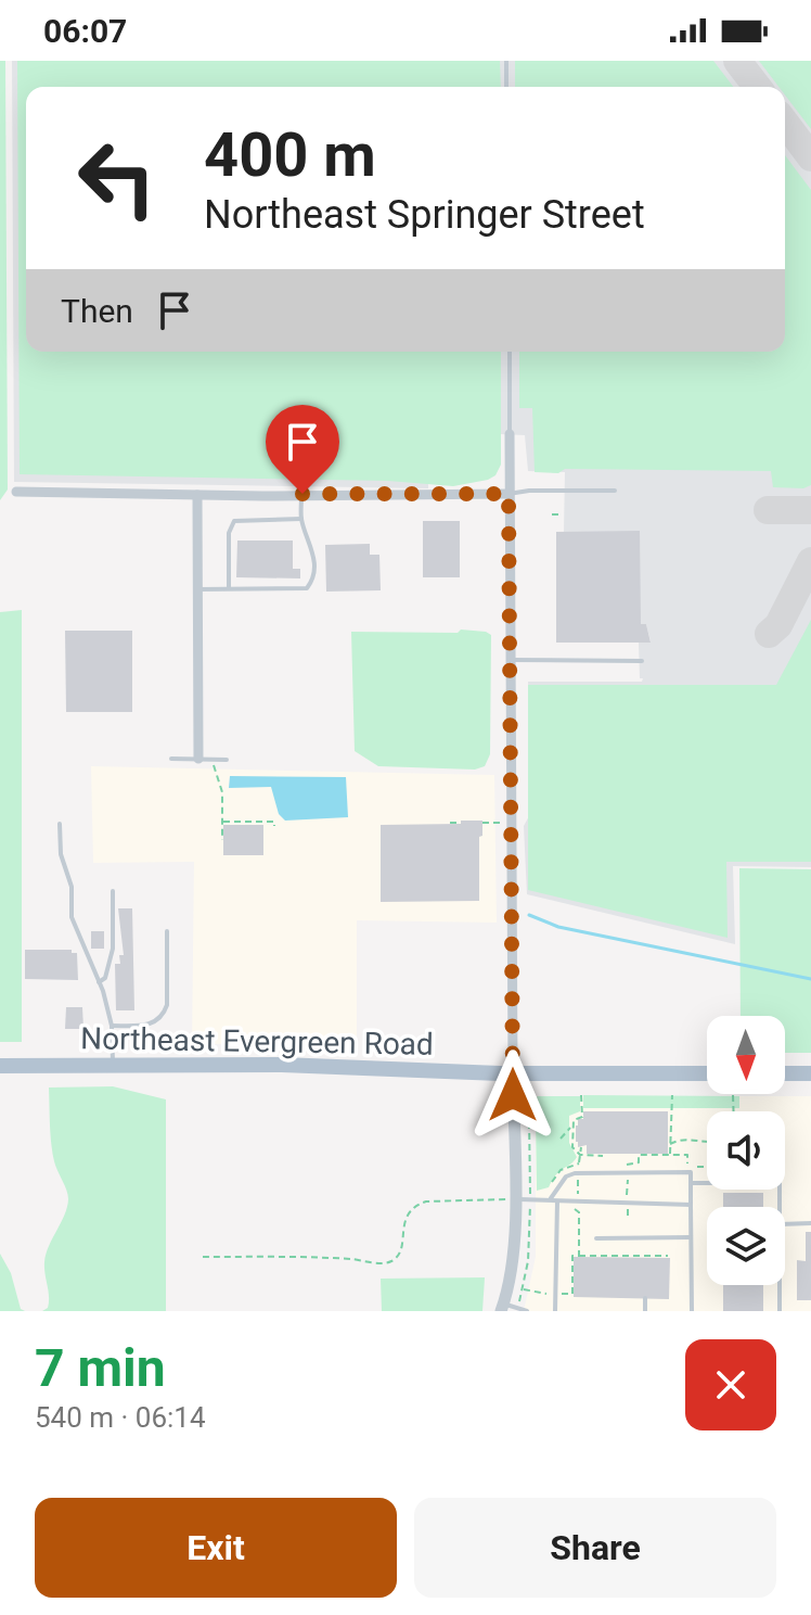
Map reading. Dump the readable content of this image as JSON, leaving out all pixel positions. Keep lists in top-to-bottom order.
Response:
{
  "streets": {
    "main road": ["Northeast Evergreen Road"]
  },
  "north": "bottom",
  "page": {
    "status": "06:07",
    "turn": ["400 m", "Northeast Springer Street"],
    "then": "Then",
    "heading": ["7 min", "540 m · 06:14"],
    "buttons": ["Exit", "Share"]
  }
}
